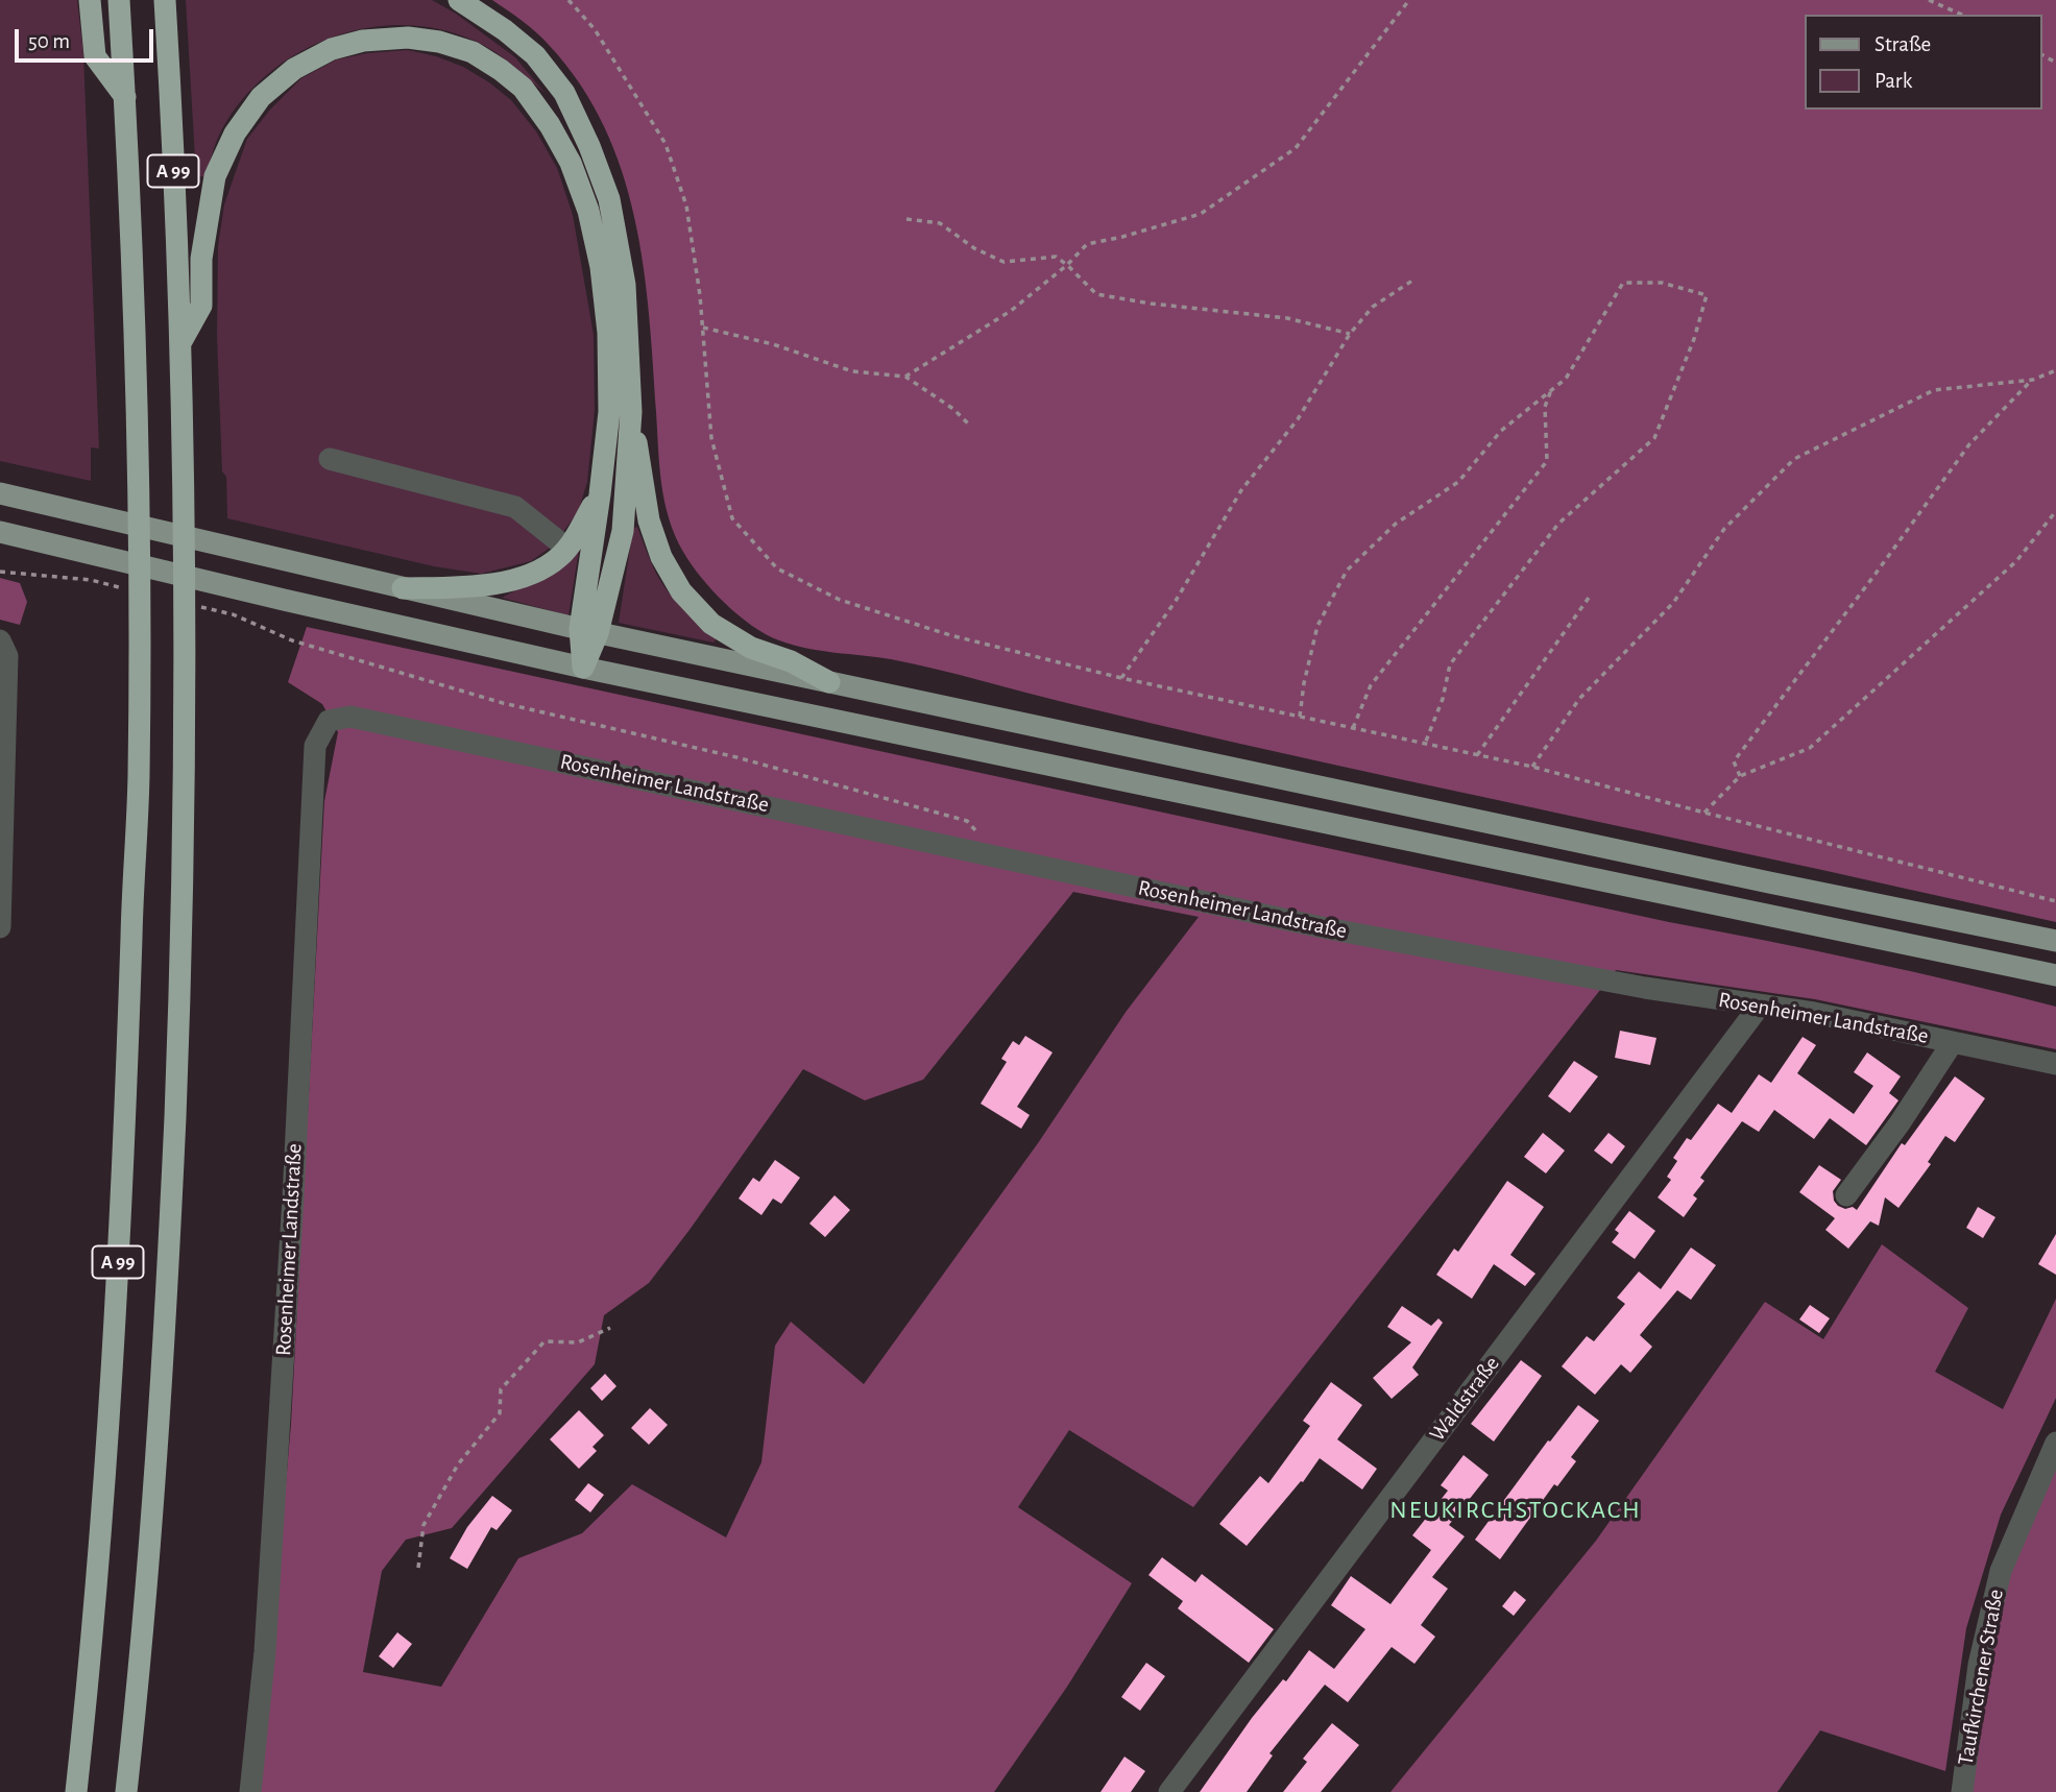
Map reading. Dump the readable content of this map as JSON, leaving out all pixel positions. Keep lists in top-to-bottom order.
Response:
{
  "streets": {
    "highway": ["A 99"],
    "street": ["Rosenheimer Landstraße", "Waldstraße", "Taufkirchener Straße"]
  },
  "crossings": [
    ["Rosenheimer Landstraße", "Waldstraße"]
  ],
  "districts": ["NEUKIRCHSTOCKACH"],
  "legend": ["Straße", "Park"],
  "scale_bar": "50 m"
}
